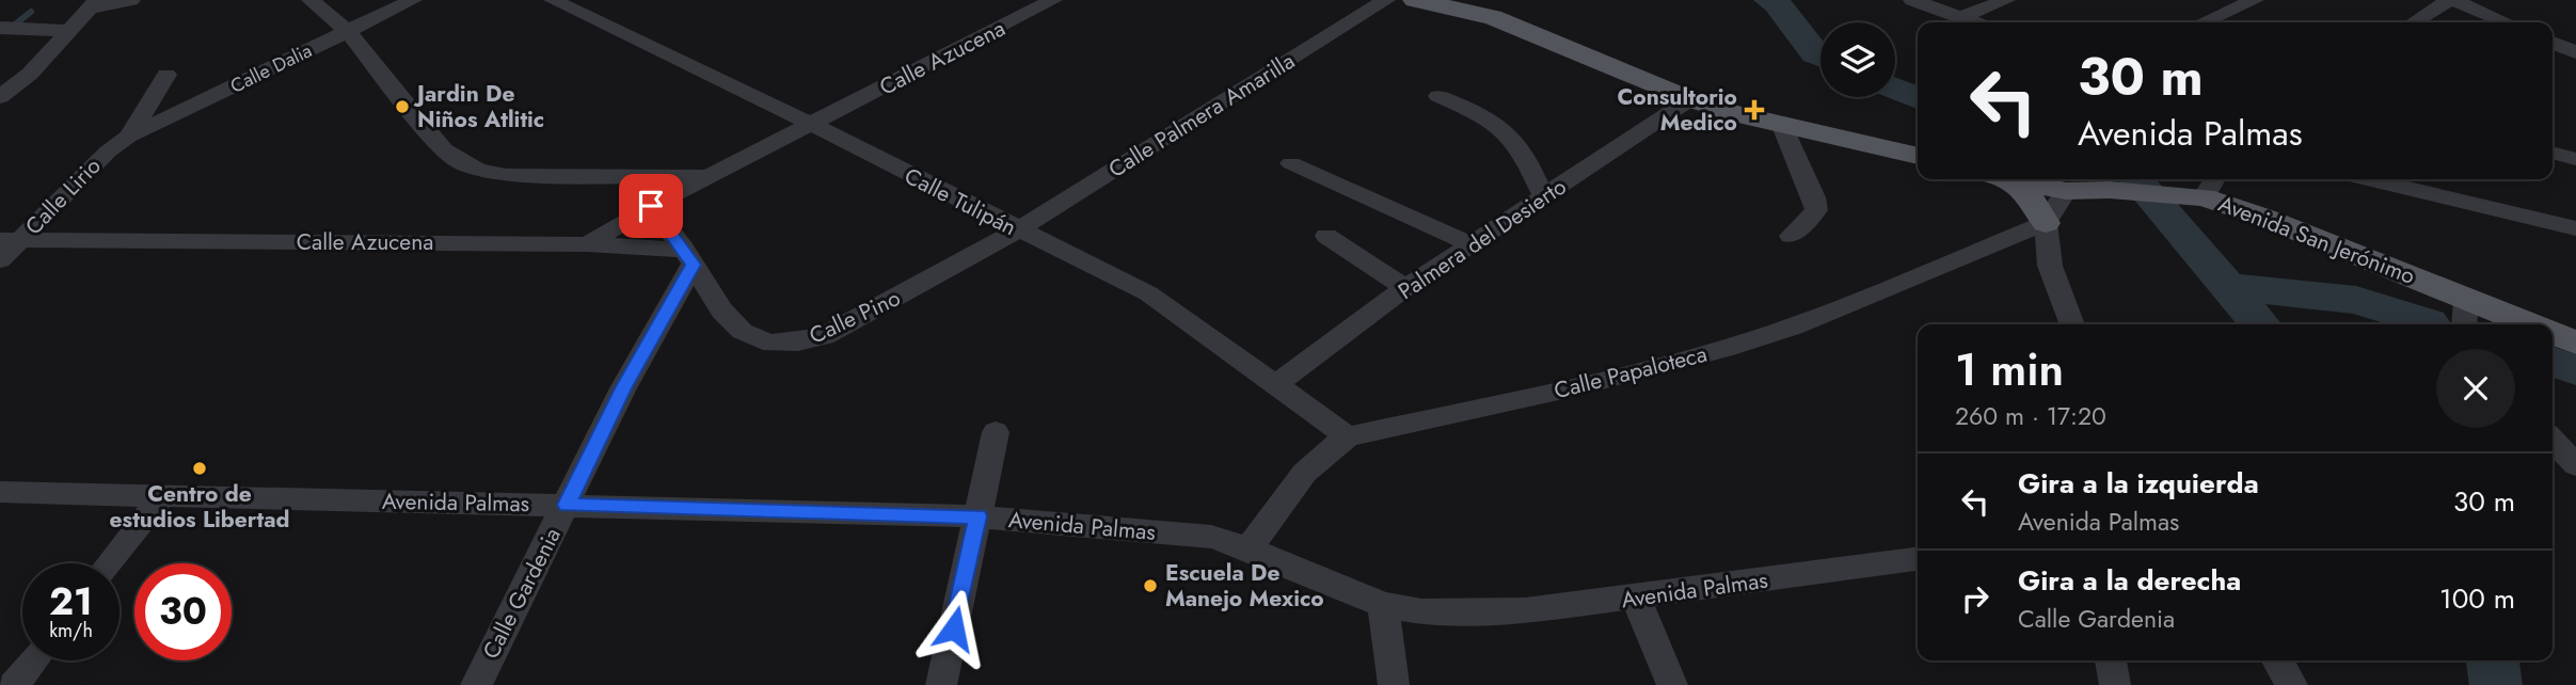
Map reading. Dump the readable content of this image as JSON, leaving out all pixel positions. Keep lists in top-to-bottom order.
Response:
{
  "streets": {
    "main road": ["Avenida San Jerónimo"],
    "street": [
      "Calle Azucena",
      "Calle Dalia",
      "Calle Palmera Amarilla",
      "Calle Lirio",
      "Calle Tulipán",
      "Palmera del Desierto",
      "Calle Pino",
      "Calle Papaloteca",
      "Avenida Palmas",
      "Calle Gardenia"
    ]
  },
  "crossings": [
    ["Calle Azucena", "Calle Dalia"],
    ["Calle Azucena", "Calle Lirio"],
    ["Calle Azucena", "Calle Tulipán"],
    ["Calle Dalia", "Calle Lirio"],
    ["Calle Palmera Amarilla", "Calle Tulipán"],
    ["Calle Palmera Amarilla", "Calle Pino"],
    ["Calle Tulipán", "Palmera del Desierto"],
    ["Calle Tulipán", "Calle Pino"],
    ["Calle Tulipán", "Calle Papaloteca"],
    ["Calle Pino", "Calle Gardenia"],
    ["Calle Papaloteca", "Avenida Palmas"],
    ["Avenida Palmas", "Calle Gardenia"]
  ],
  "places": {
    "other": ["Jardin De Niños Atlitic", "Centro de estudios Libertad", "Escuela De Manejo Mexico"],
    "health": ["Consultorio Medico"]
  },
  "page": {
    "turn": ["30 m", "Avenida Palmas"],
    "heading": ["1 min", "260 m · 17:20"],
    "list": [
      {
        "name": "Gira a la izquierda",
        "note": "Avenida Palmas",
        "value": "30 m"
      },
      {
        "name": "Gira a la derecha",
        "note": "Calle Gardenia",
        "value": "100 m"
      }
    ],
    "speed": "21 km/h",
    "limit": "30"
  }
}
